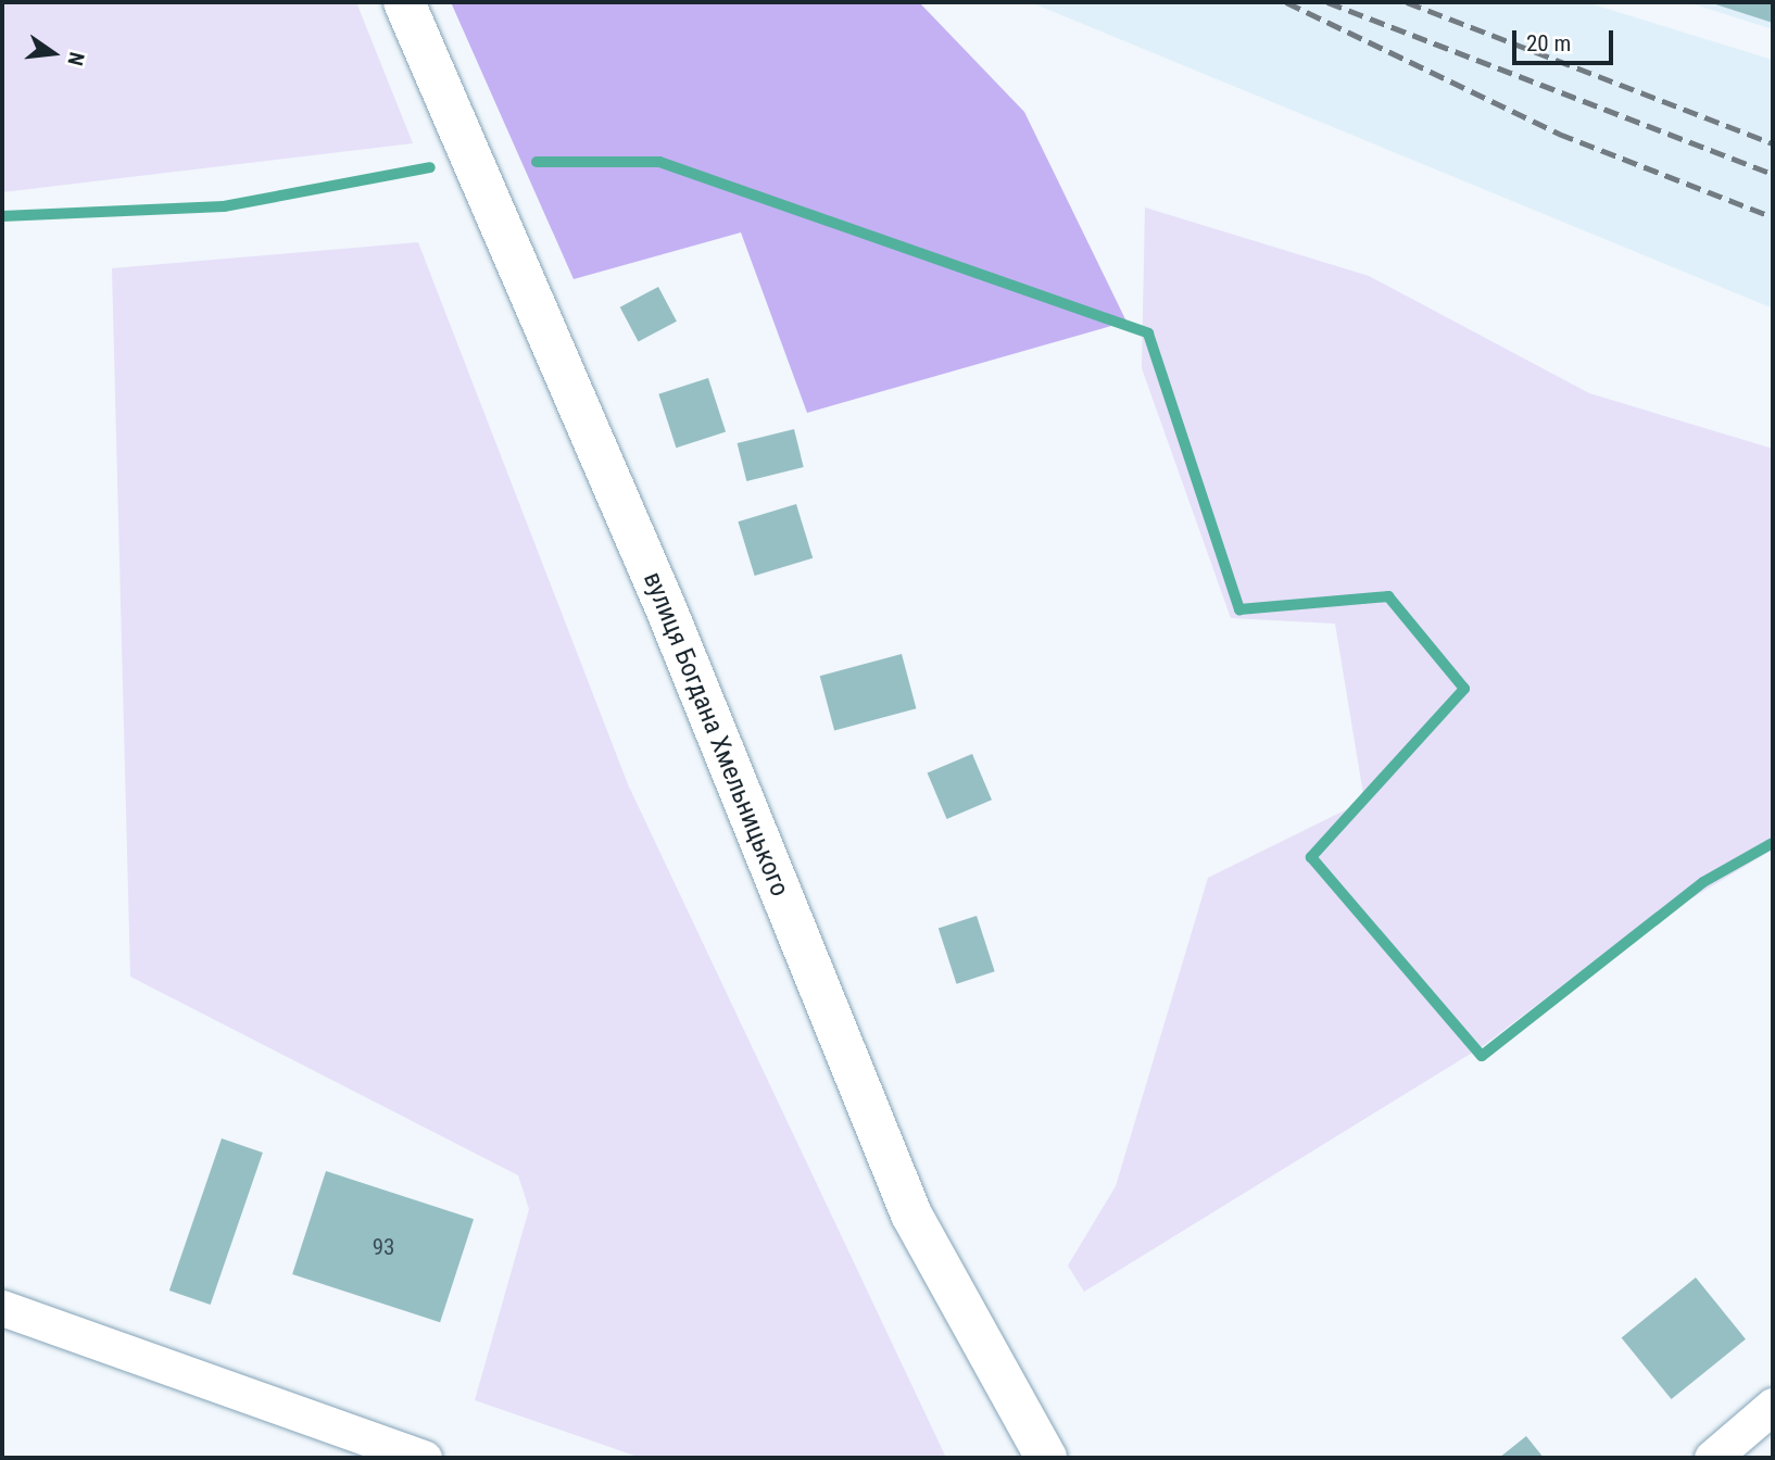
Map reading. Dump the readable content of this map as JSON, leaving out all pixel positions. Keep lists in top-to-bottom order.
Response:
{
  "streets": {
    "street": ["вулиця Богдана Хмельницького"]
  },
  "house_numbers": ["93"],
  "scale_bar": "20 m",
  "north": "right"
}
